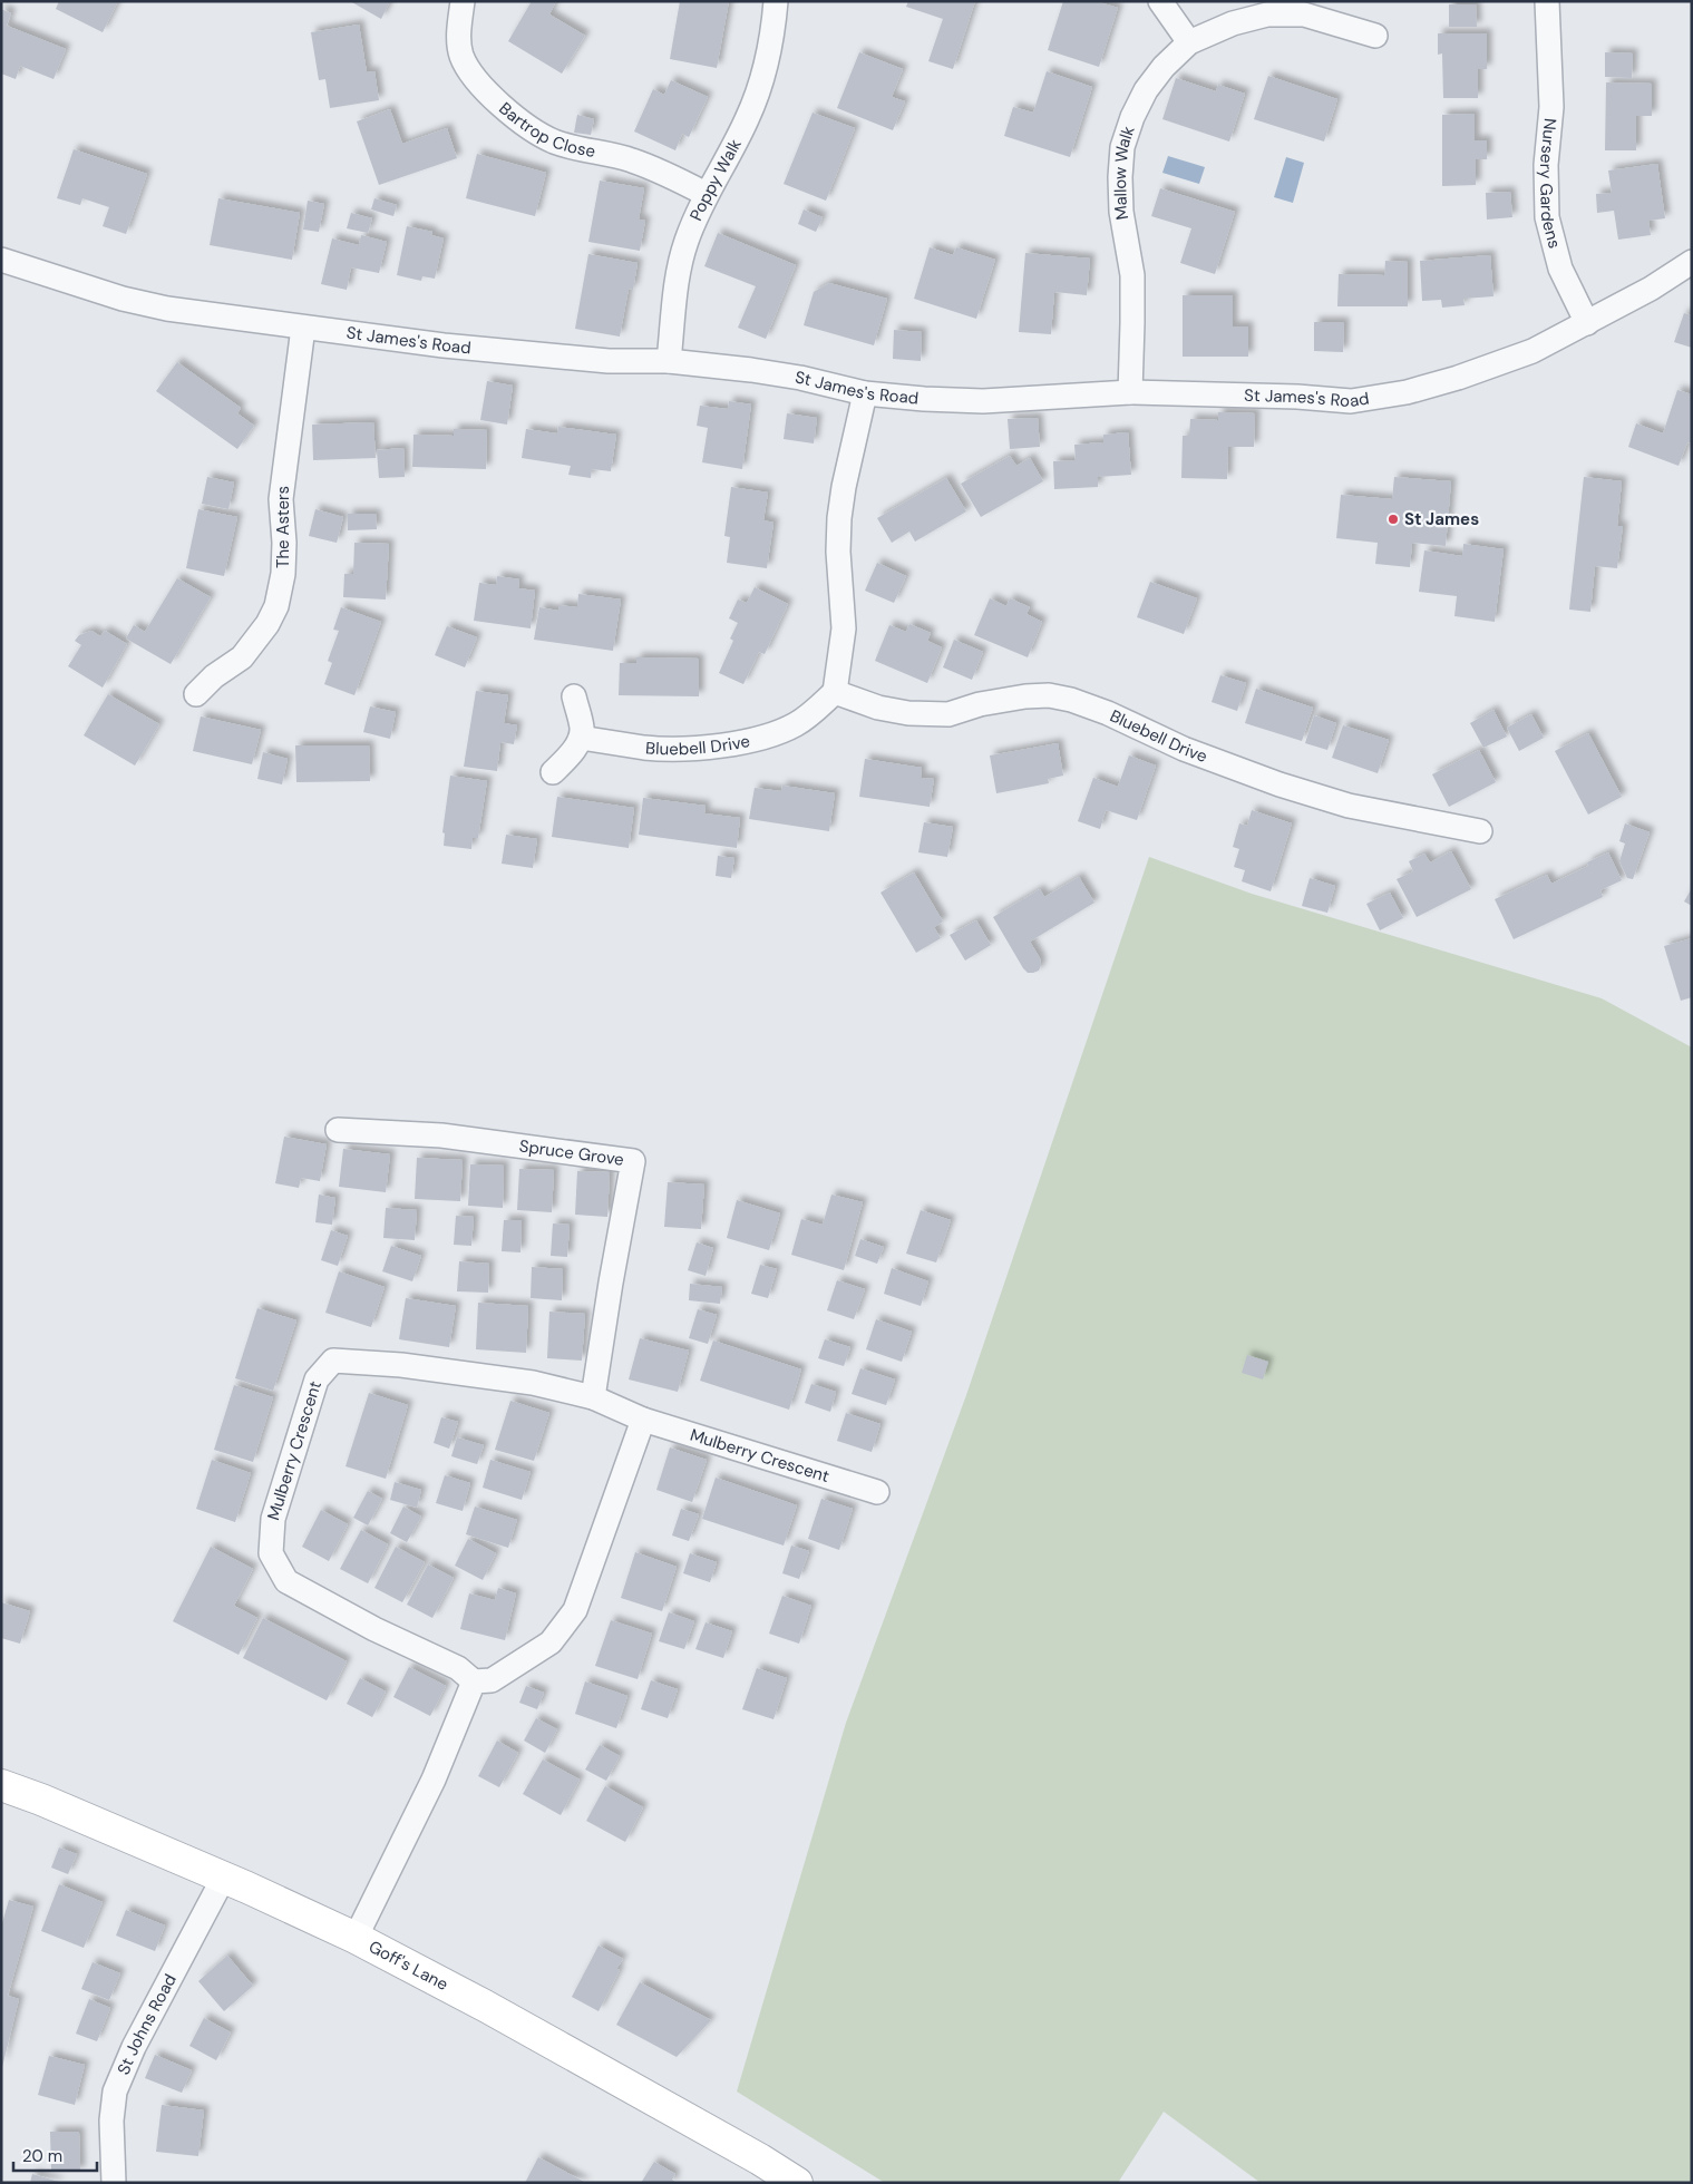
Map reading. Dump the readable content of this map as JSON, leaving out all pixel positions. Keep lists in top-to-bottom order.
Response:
{
  "streets": {
    "main road": ["Goff's Lane"],
    "street": [
      "Bartrop Close",
      "Mallow Walk",
      "Poppy Walk",
      "Nursery Gardens",
      "St James's Road",
      "The Asters",
      "Bluebell Drive",
      "Spruce Grove",
      "Mulberry Crescent",
      "St Johns Road"
    ]
  },
  "crossings": [
    ["Bartrop Close", "Poppy Walk"],
    ["Mallow Walk", "St James's Road"],
    ["Poppy Walk", "St James's Road"],
    ["Nursery Gardens", "St James's Road"],
    ["St James's Road", "The Asters"],
    ["Spruce Grove", "Mulberry Crescent"],
    ["Goff's Lane", "St Johns Road"]
  ],
  "places": ["St James"],
  "scale_bar": "20 m"
}
